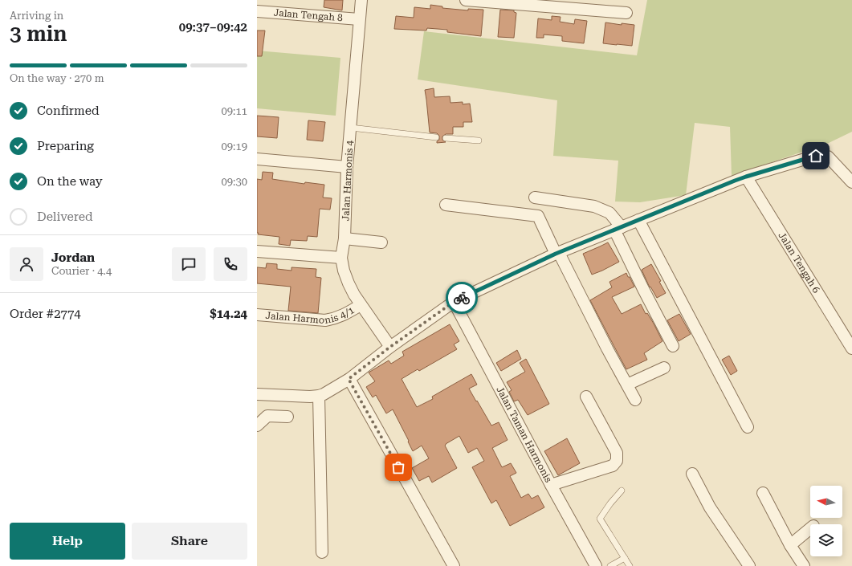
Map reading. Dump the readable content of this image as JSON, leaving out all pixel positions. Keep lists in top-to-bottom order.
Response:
{
  "streets": {
    "street": [
      "Jalan Tengah 8",
      "Jalan Harmonis 4",
      "Jalan Tengah 6",
      "Jalan Harmonis 4/1",
      "Jalan Taman Harmonis"
    ]
  },
  "crossings": [
    ["Jalan Tengah 8", "Jalan Harmonis 4"],
    ["Jalan Harmonis 4", "Jalan Harmonis 4/1"]
  ],
  "north": "left",
  "page": {
    "heading": ["3 min", "Arriving in", "09:37–09:42"],
    "panel": [
      "Jordan",
      "Courier · 4.4",
      "Order #2774",
      "$14.24"
    ],
    "bar": "On the way · 270 m",
    "list": [
      ["Confirmed", "09:11"],
      ["Preparing", "09:19"],
      ["On the way", "09:30"],
      "Delivered"
    ],
    "buttons": ["Help", "Share"]
  }
}
